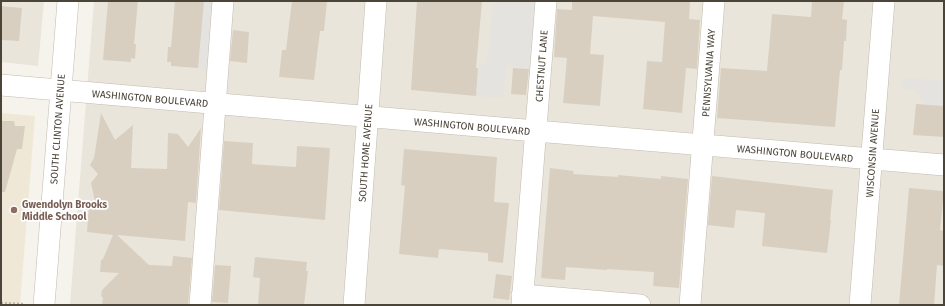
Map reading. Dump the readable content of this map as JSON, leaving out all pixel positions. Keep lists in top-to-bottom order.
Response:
{
  "streets": {
    "street": [
      "CHESTNUT LANE",
      "PENNSYLVANIA WAY",
      "WASHINGTON BOULEVARD",
      "SOUTH CLINTON AVENUE",
      "SOUTH HOME AVENUE",
      "WISCONSIN AVENUE"
    ]
  },
  "crossings": [
    ["CHESTNUT LANE", "WASHINGTON BOULEVARD"],
    ["PENNSYLVANIA WAY", "WASHINGTON BOULEVARD"],
    ["WASHINGTON BOULEVARD", "SOUTH CLINTON AVENUE"],
    ["WASHINGTON BOULEVARD", "SOUTH HOME AVENUE"],
    ["WASHINGTON BOULEVARD", "WISCONSIN AVENUE"]
  ],
  "places": ["Gwendolyn Brooks Middle School"]
}
